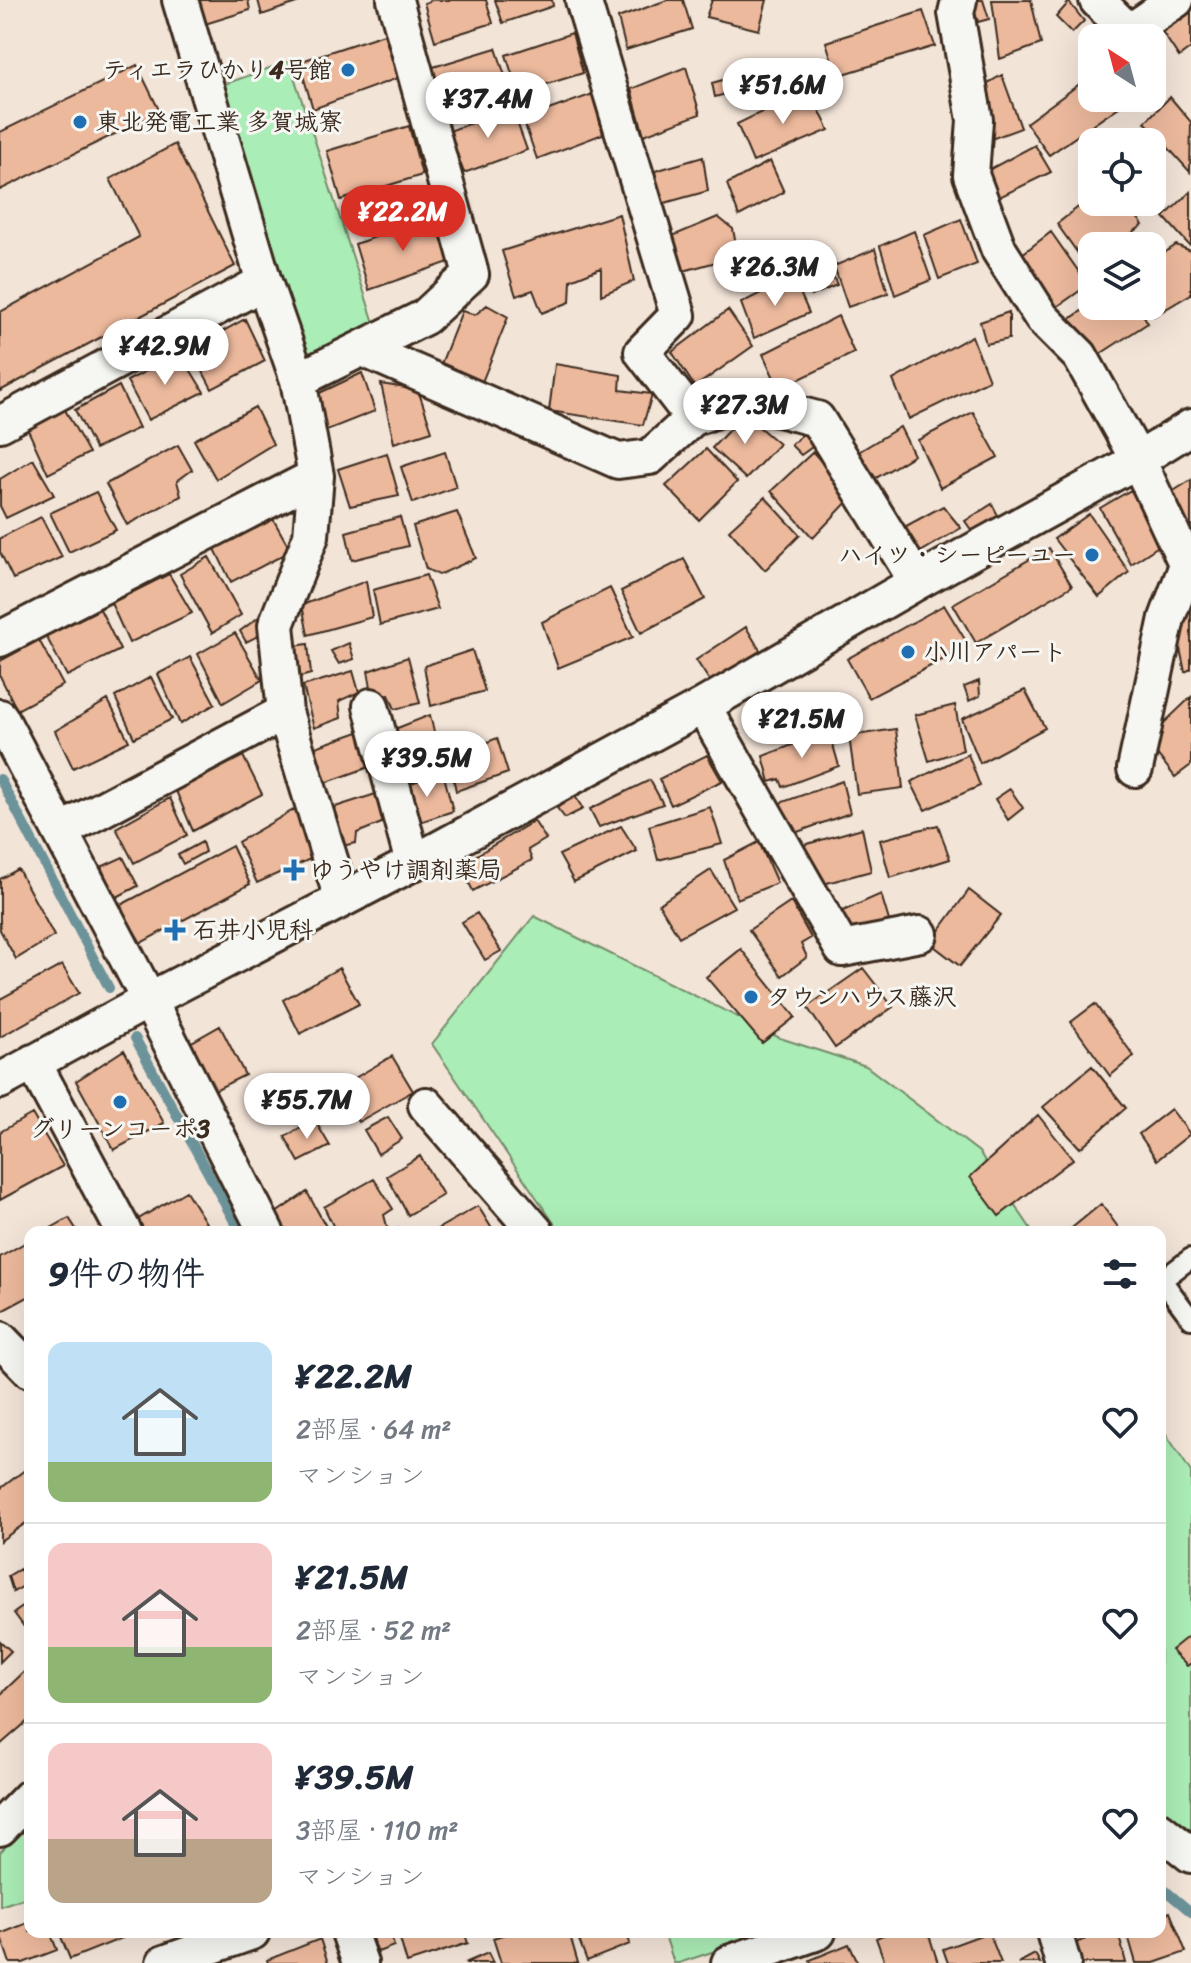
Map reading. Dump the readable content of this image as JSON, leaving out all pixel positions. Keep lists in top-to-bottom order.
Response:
{
  "places": {
    "other": [
      "ティエラひかり4号館",
      "東北発電工業 多賀城寮",
      "ハイツ・シーピーユー",
      "小川アパート",
      "タウンハウス藤沢",
      "グリーンコーポ3"
    ],
    "health": ["ゆうやけ調剤薬局", "石井小児科"]
  },
  "north": "top left",
  "page": {
    "price": [
      "¥51.6M",
      "¥37.4M",
      "¥22.2M",
      "¥26.3M",
      "¥42.9M",
      "¥27.3M",
      "¥21.5M",
      "¥39.5M",
      "¥55.7M"
    ],
    "heading": "9件の物件",
    "list": [
      {
        "name": "¥22.2M",
        "note": "2部屋 · 64 m² · マンション"
      },
      {
        "name": "¥21.5M",
        "note": "2部屋 · 52 m² · マンション"
      },
      {
        "name": "¥39.5M",
        "note": "3部屋 · 110 m² · マンション"
      }
    ]
  }
}
